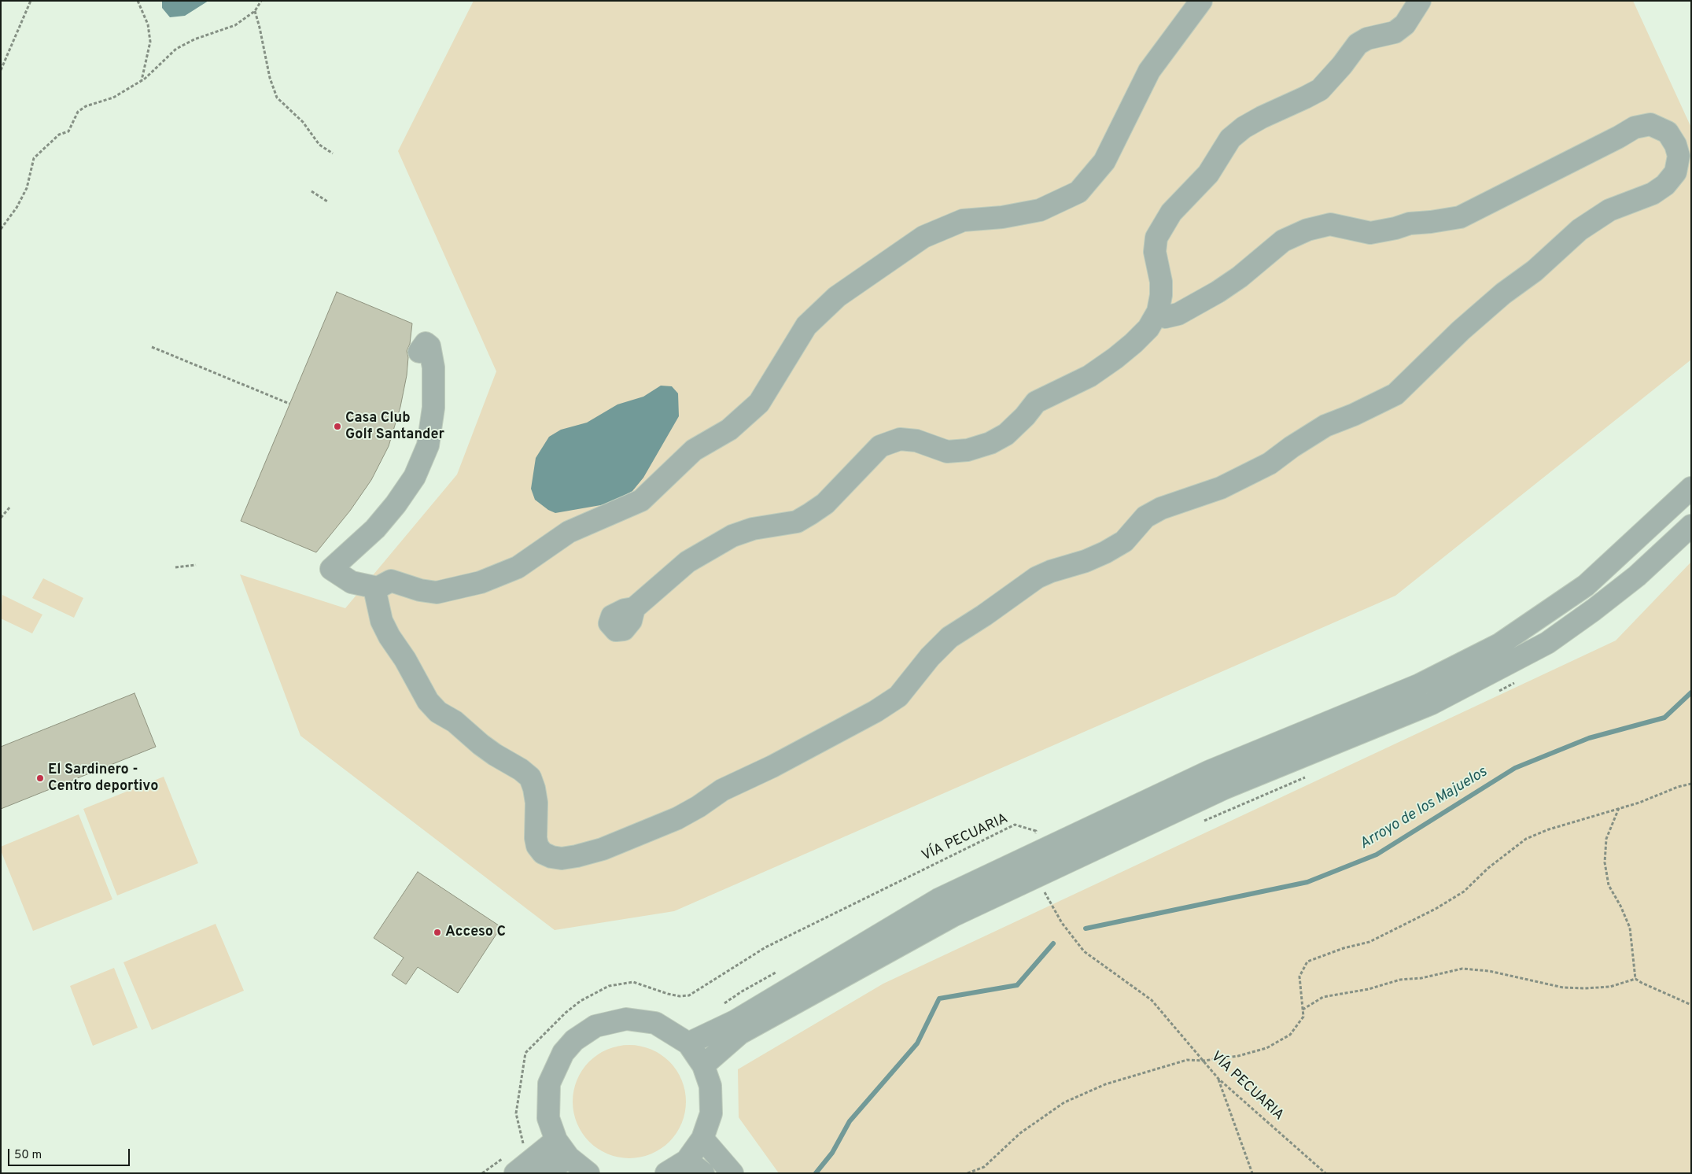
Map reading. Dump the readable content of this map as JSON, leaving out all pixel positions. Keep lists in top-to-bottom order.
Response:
{
  "streets": {
    "path": ["VÍA PECUARIA"]
  },
  "water": ["Arroyo de los Majuelos"],
  "places": ["Casa Club Golf Santander", "El Sardinero - Centro deportivo", "Acceso C"],
  "scale_bar": "50 m"
}
